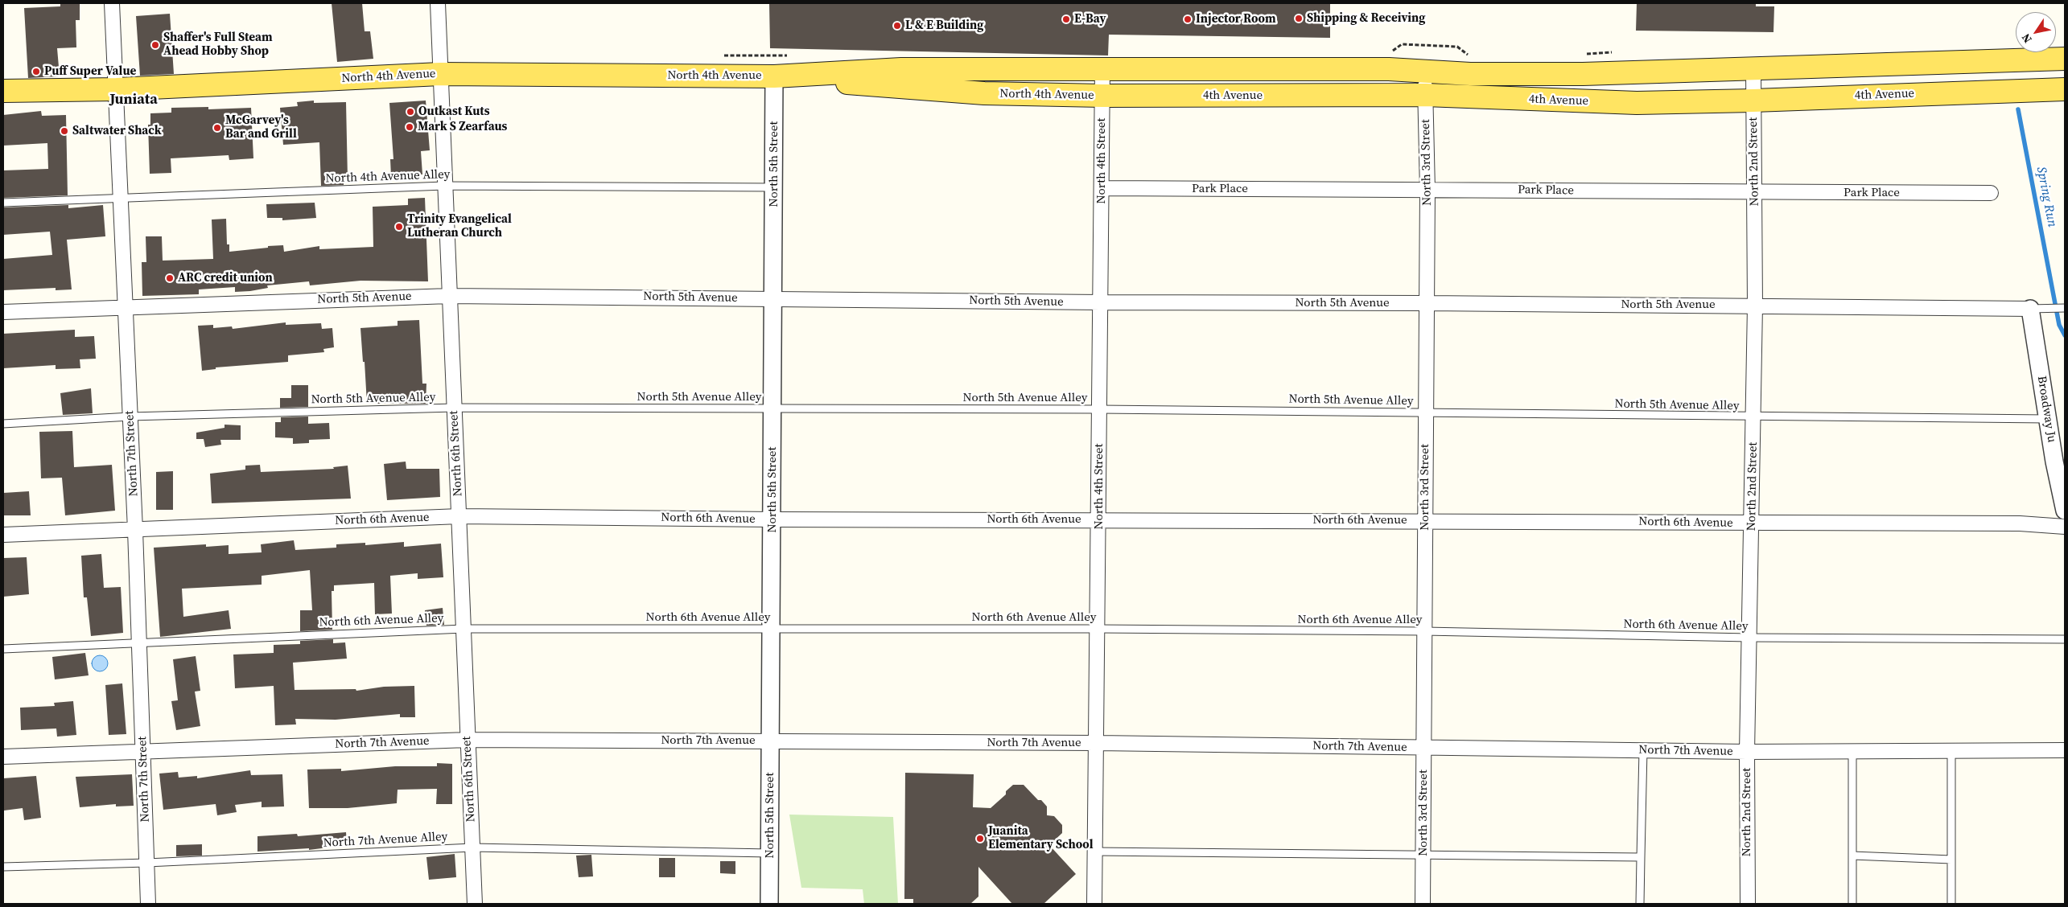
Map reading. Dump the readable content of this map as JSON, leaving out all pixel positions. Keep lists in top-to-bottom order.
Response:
{
  "streets": {
    "main road": ["North 4th Avenue", "4th Avenue"],
    "street": [
      "North 4th Street",
      "North 2nd Street",
      "North 3rd Street",
      "North 5th Street",
      "Park Place",
      "North 5th Avenue",
      "Broadway Ju",
      "North 7th Street",
      "North 6th Street",
      "North 6th Avenue",
      "North 7th Avenue"
    ],
    "lane": [
      "North 4th Avenue Alley",
      "North 5th Avenue Alley",
      "North 6th Avenue Alley",
      "North 7th Avenue Alley"
    ]
  },
  "crossings": [
    ["North 4th Avenue", "4th Avenue"],
    ["North 4th Avenue", "North 4th Street"],
    ["North 4th Avenue", "North 5th Street"],
    ["North 4th Avenue", "North 7th Street"],
    ["North 4th Avenue", "North 6th Street"],
    ["4th Avenue", "North 4th Street"],
    ["4th Avenue", "North 2nd Street"],
    ["4th Avenue", "North 3rd Street"],
    ["North 4th Street", "Park Place"],
    ["North 4th Street", "North 5th Avenue"],
    ["North 4th Street", "North 5th Avenue Alley"],
    ["North 4th Street", "North 6th Avenue"],
    ["North 4th Street", "North 6th Avenue Alley"],
    ["North 4th Street", "North 7th Avenue"],
    ["North 2nd Street", "Park Place"],
    ["North 2nd Street", "North 5th Avenue"],
    ["North 2nd Street", "North 5th Avenue Alley"],
    ["North 2nd Street", "North 6th Avenue"],
    ["North 2nd Street", "North 6th Avenue Alley"],
    ["North 2nd Street", "North 7th Avenue"],
    ["North 3rd Street", "Park Place"],
    ["North 3rd Street", "North 5th Avenue"],
    ["North 3rd Street", "North 5th Avenue Alley"],
    ["North 3rd Street", "North 6th Avenue"],
    ["North 3rd Street", "North 6th Avenue Alley"],
    ["North 3rd Street", "North 7th Avenue"],
    ["North 5th Street", "North 4th Avenue Alley"],
    ["North 5th Street", "North 5th Avenue"],
    ["North 5th Street", "North 5th Avenue Alley"],
    ["North 5th Street", "North 6th Avenue"],
    ["North 5th Street", "North 6th Avenue Alley"],
    ["North 5th Street", "North 7th Avenue"],
    ["North 5th Street", "North 7th Avenue Alley"],
    ["North 4th Avenue Alley", "North 7th Street"],
    ["North 4th Avenue Alley", "North 6th Street"],
    ["North 5th Avenue", "Broadway Ju"],
    ["North 5th Avenue", "North 7th Street"],
    ["North 5th Avenue", "North 6th Street"],
    ["North 5th Avenue Alley", "Broadway Ju"],
    ["North 5th Avenue Alley", "North 7th Street"],
    ["North 5th Avenue Alley", "North 6th Street"],
    ["North 7th Street", "North 6th Avenue"],
    ["North 7th Street", "North 6th Avenue Alley"],
    ["North 7th Street", "North 7th Avenue"],
    ["North 7th Street", "North 7th Avenue Alley"],
    ["North 6th Street", "North 6th Avenue"],
    ["North 6th Street", "North 6th Avenue Alley"],
    ["North 6th Street", "North 7th Avenue"],
    ["North 6th Street", "North 7th Avenue Alley"]
  ],
  "districts": ["Juniata"],
  "water": ["Spring Run"],
  "places": [
    "Shipping & Receiving",
    "E-Bay",
    "Injector Room",
    "L & E Building",
    "Shaffer's Full Steam Ahead Hobby Shop",
    "Puff Super Value",
    "Outkast Kuts",
    "Mark S Zearfaus",
    "McGarvey's Bar and Grill",
    "Saltwater Shack",
    "Trinity Evangelical Lutheran Church",
    "ARC credit union",
    "Juanita Elementary School"
  ],
  "north": "bottom left"
}
